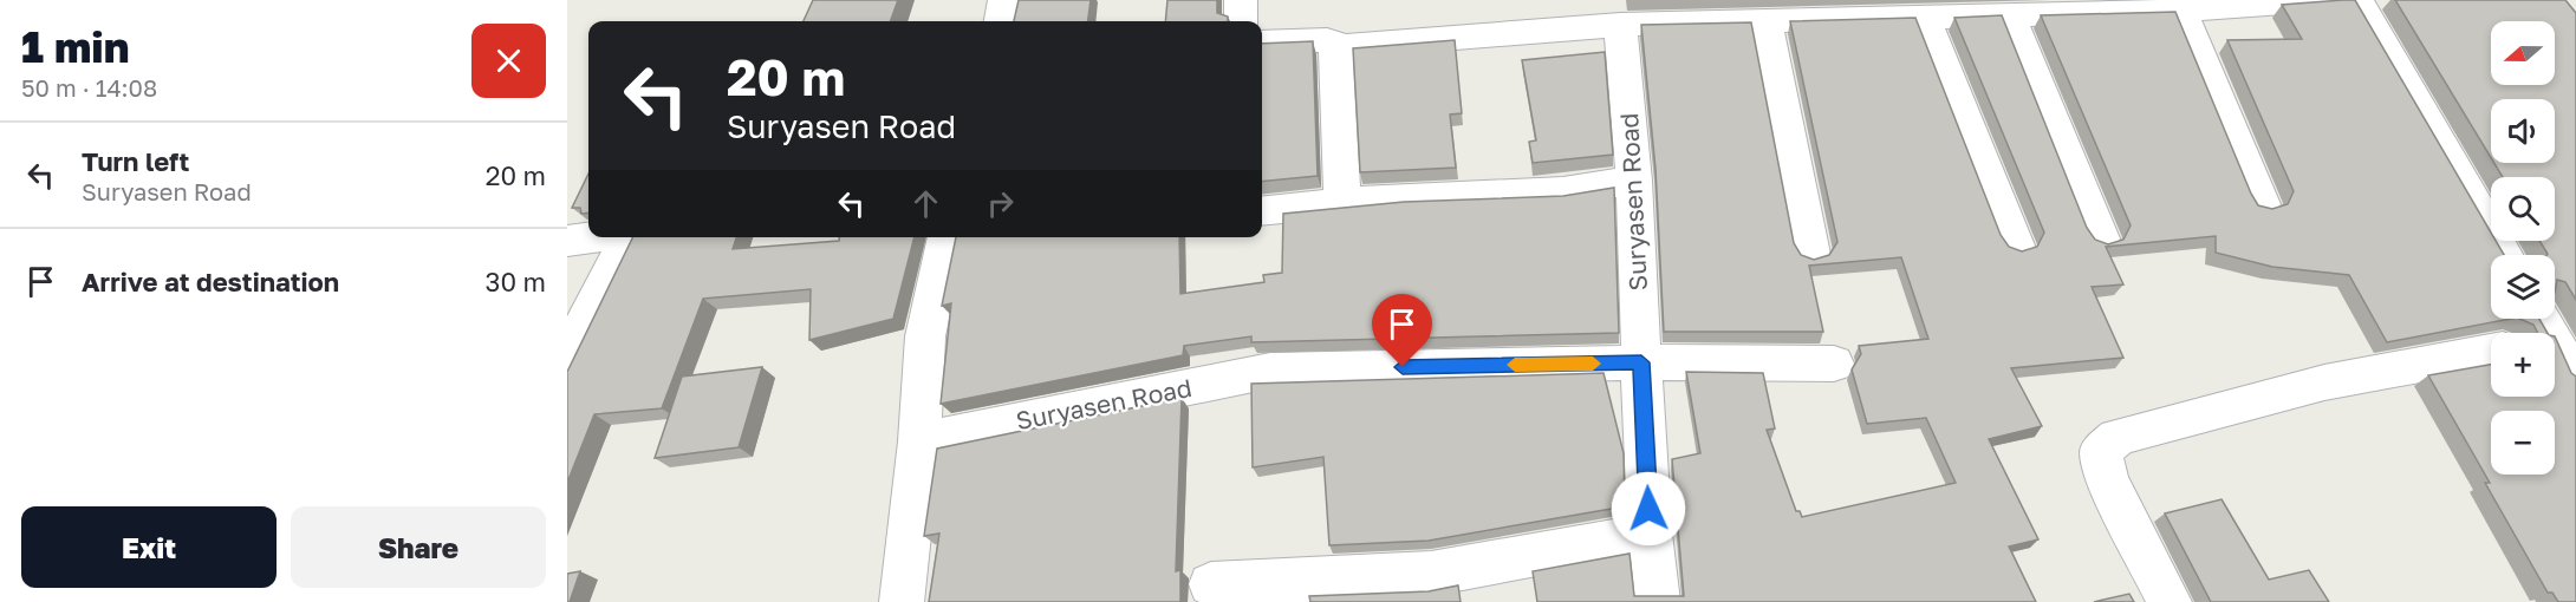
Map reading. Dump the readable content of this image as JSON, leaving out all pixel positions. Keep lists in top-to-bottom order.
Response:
{
  "streets": {
    "street": ["Suryasen Road"]
  },
  "north": "left",
  "page": {
    "heading": ["1 min", "50 m · 14:08"],
    "map_buttons": ["+", "−"],
    "turn": ["20 m", "Suryasen Road"],
    "list": [
      {
        "name": "Turn left",
        "note": "Suryasen Road",
        "value": "20 m"
      },
      {
        "name": "Arrive at destination",
        "value": "30 m"
      }
    ],
    "buttons": ["Exit", "Share"]
  }
}
